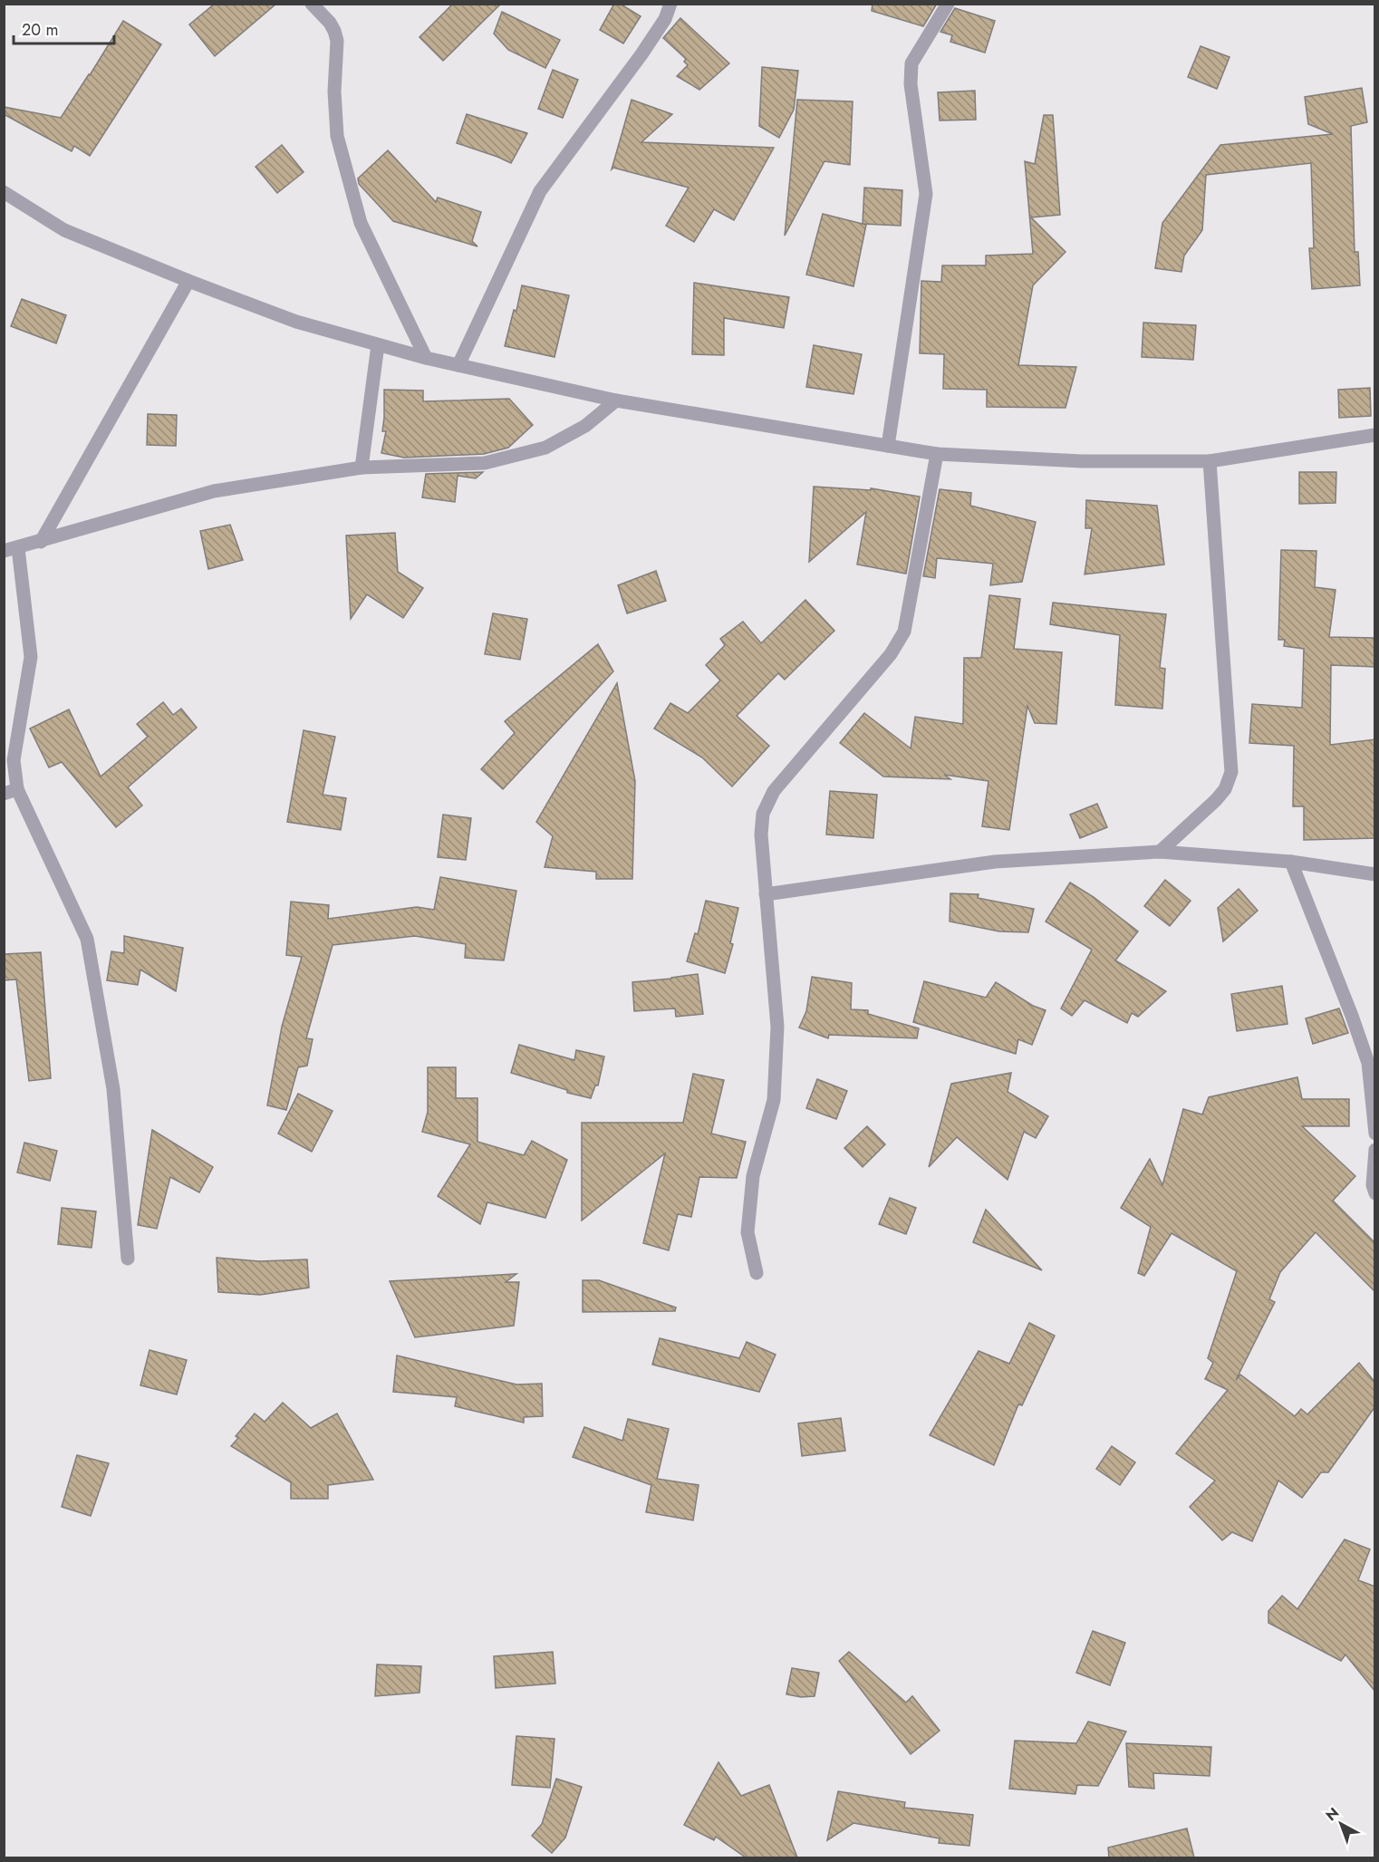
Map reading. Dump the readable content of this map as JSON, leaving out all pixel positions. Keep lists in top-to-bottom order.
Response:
{
  "scale_bar": "20 m",
  "north": "top left"
}
